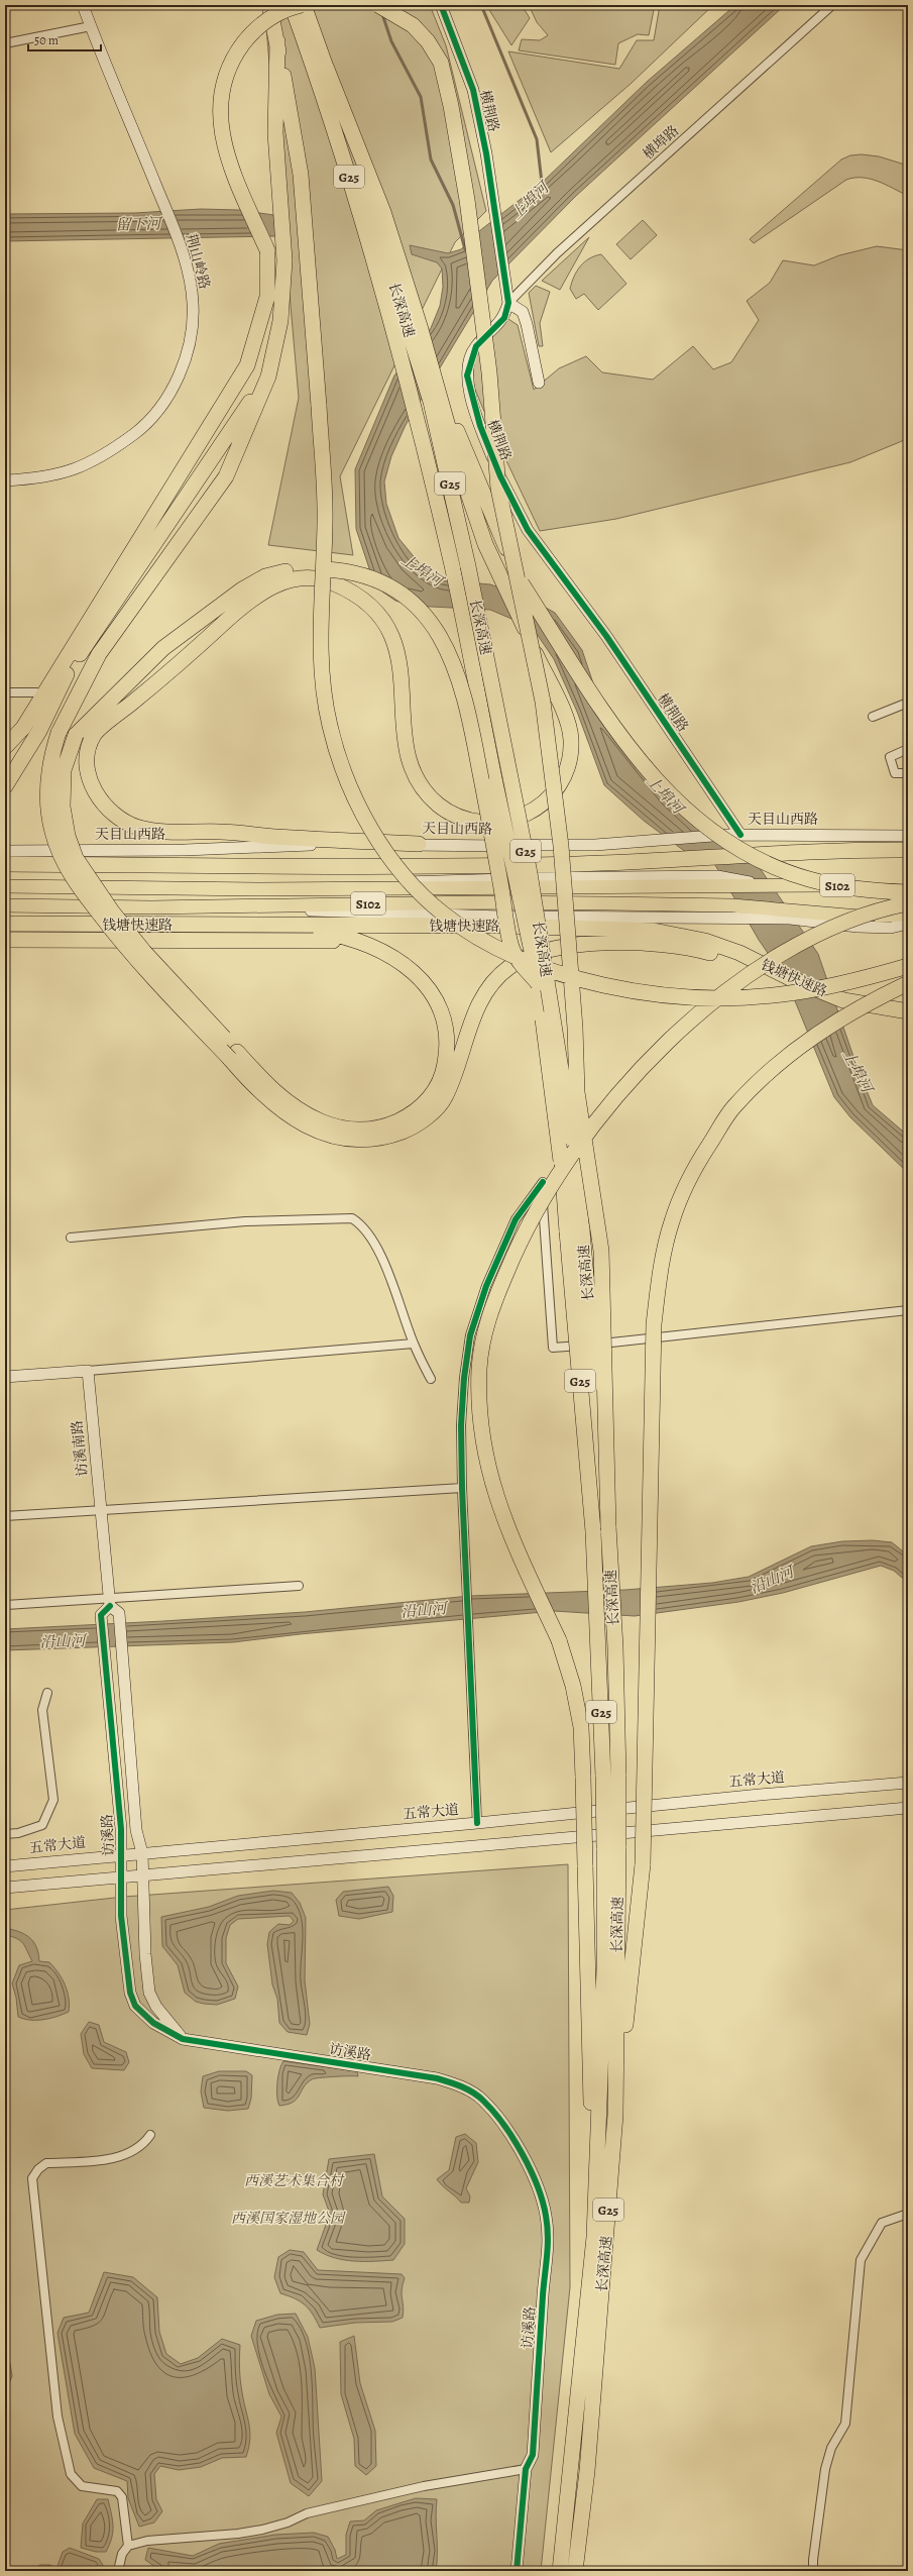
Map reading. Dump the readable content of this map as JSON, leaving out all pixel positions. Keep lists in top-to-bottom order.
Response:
{
  "streets": {
    "highway": ["G25", "长深高速", "钱塘快速路"],
    "main road": ["S102"],
    "street": [
      "横荆路",
      "横埠路",
      "荆山岭路",
      "天目山西路",
      "访溪南路",
      "五常大道",
      "访溪路"
    ]
  },
  "crossings": [
    ["横荆路", "横埠路"],
    ["横荆路", "天目山西路"],
    ["访溪南路", "访溪路"],
    ["五常大道", "访溪路"]
  ],
  "water": ["上埠河", "留下河", "沿山河"],
  "parks": ["西溪艺术集合村", "西溪国家湿地公园"],
  "scale_bar": "50 m"
}
